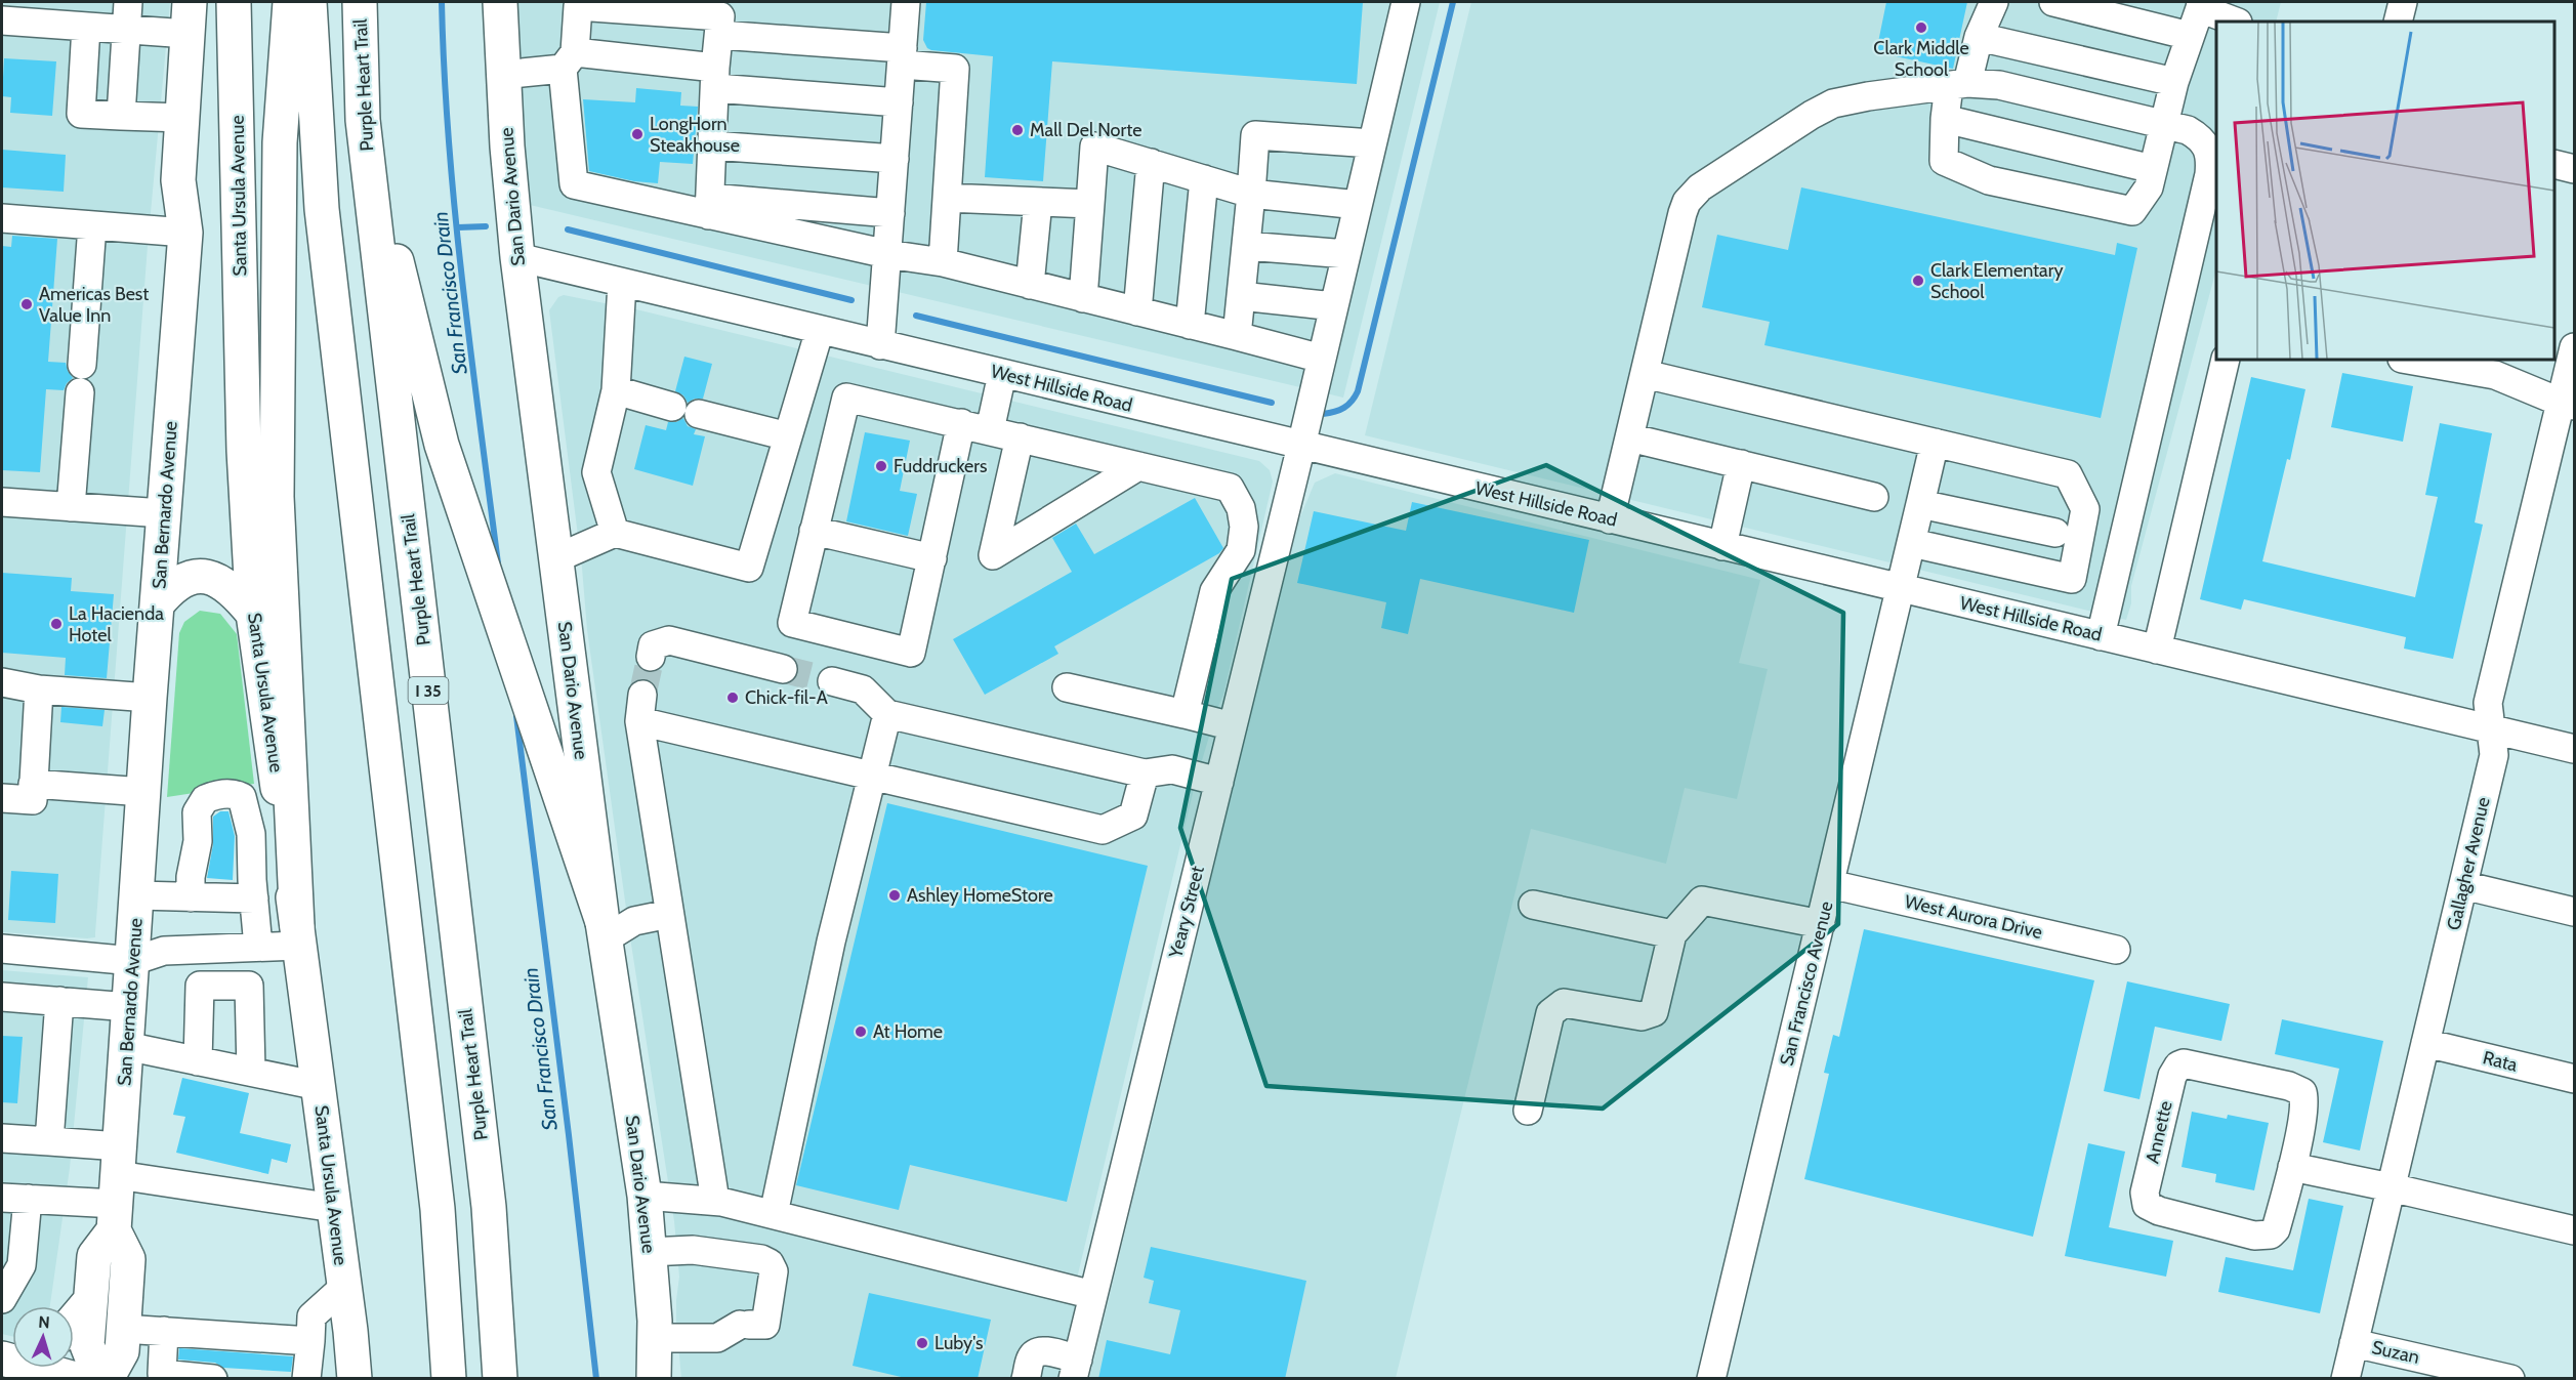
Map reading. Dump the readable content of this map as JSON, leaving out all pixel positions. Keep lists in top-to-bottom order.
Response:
{
  "streets": {
    "main road": [
      "Purple Heart Trail",
      "Santa Ursula Avenue",
      "San Dario Avenue",
      "San Bernardo Avenue",
      "I 35"
    ],
    "street": [
      "West Hillside Road",
      "Gallagher Avenue",
      "Yeary Street",
      "West Aurora Drive",
      "San Francisco Avenue",
      "Rata",
      "Annette",
      "Suzan"
    ]
  },
  "crossings": [
    ["San Dario Avenue", "West Hillside Road"],
    ["West Hillside Road", "Gallagher Avenue"],
    ["West Hillside Road", "Yeary Street"],
    ["West Hillside Road", "San Francisco Avenue"],
    ["Gallagher Avenue", "Rata"],
    ["Gallagher Avenue", "Suzan"],
    ["West Aurora Drive", "San Francisco Avenue"]
  ],
  "water": ["San Francisco Drain"],
  "places": [
    "Clark Middle School",
    "Mall Del Norte",
    "LongHorn Steakhouse",
    "Clark Elementary School",
    "Americas Best Value Inn",
    "Fuddruckers",
    "La Hacienda Hotel",
    "Chick-fil-A",
    "Ashley HomeStore",
    "At Home",
    "Luby's"
  ],
  "north": "top"
}
